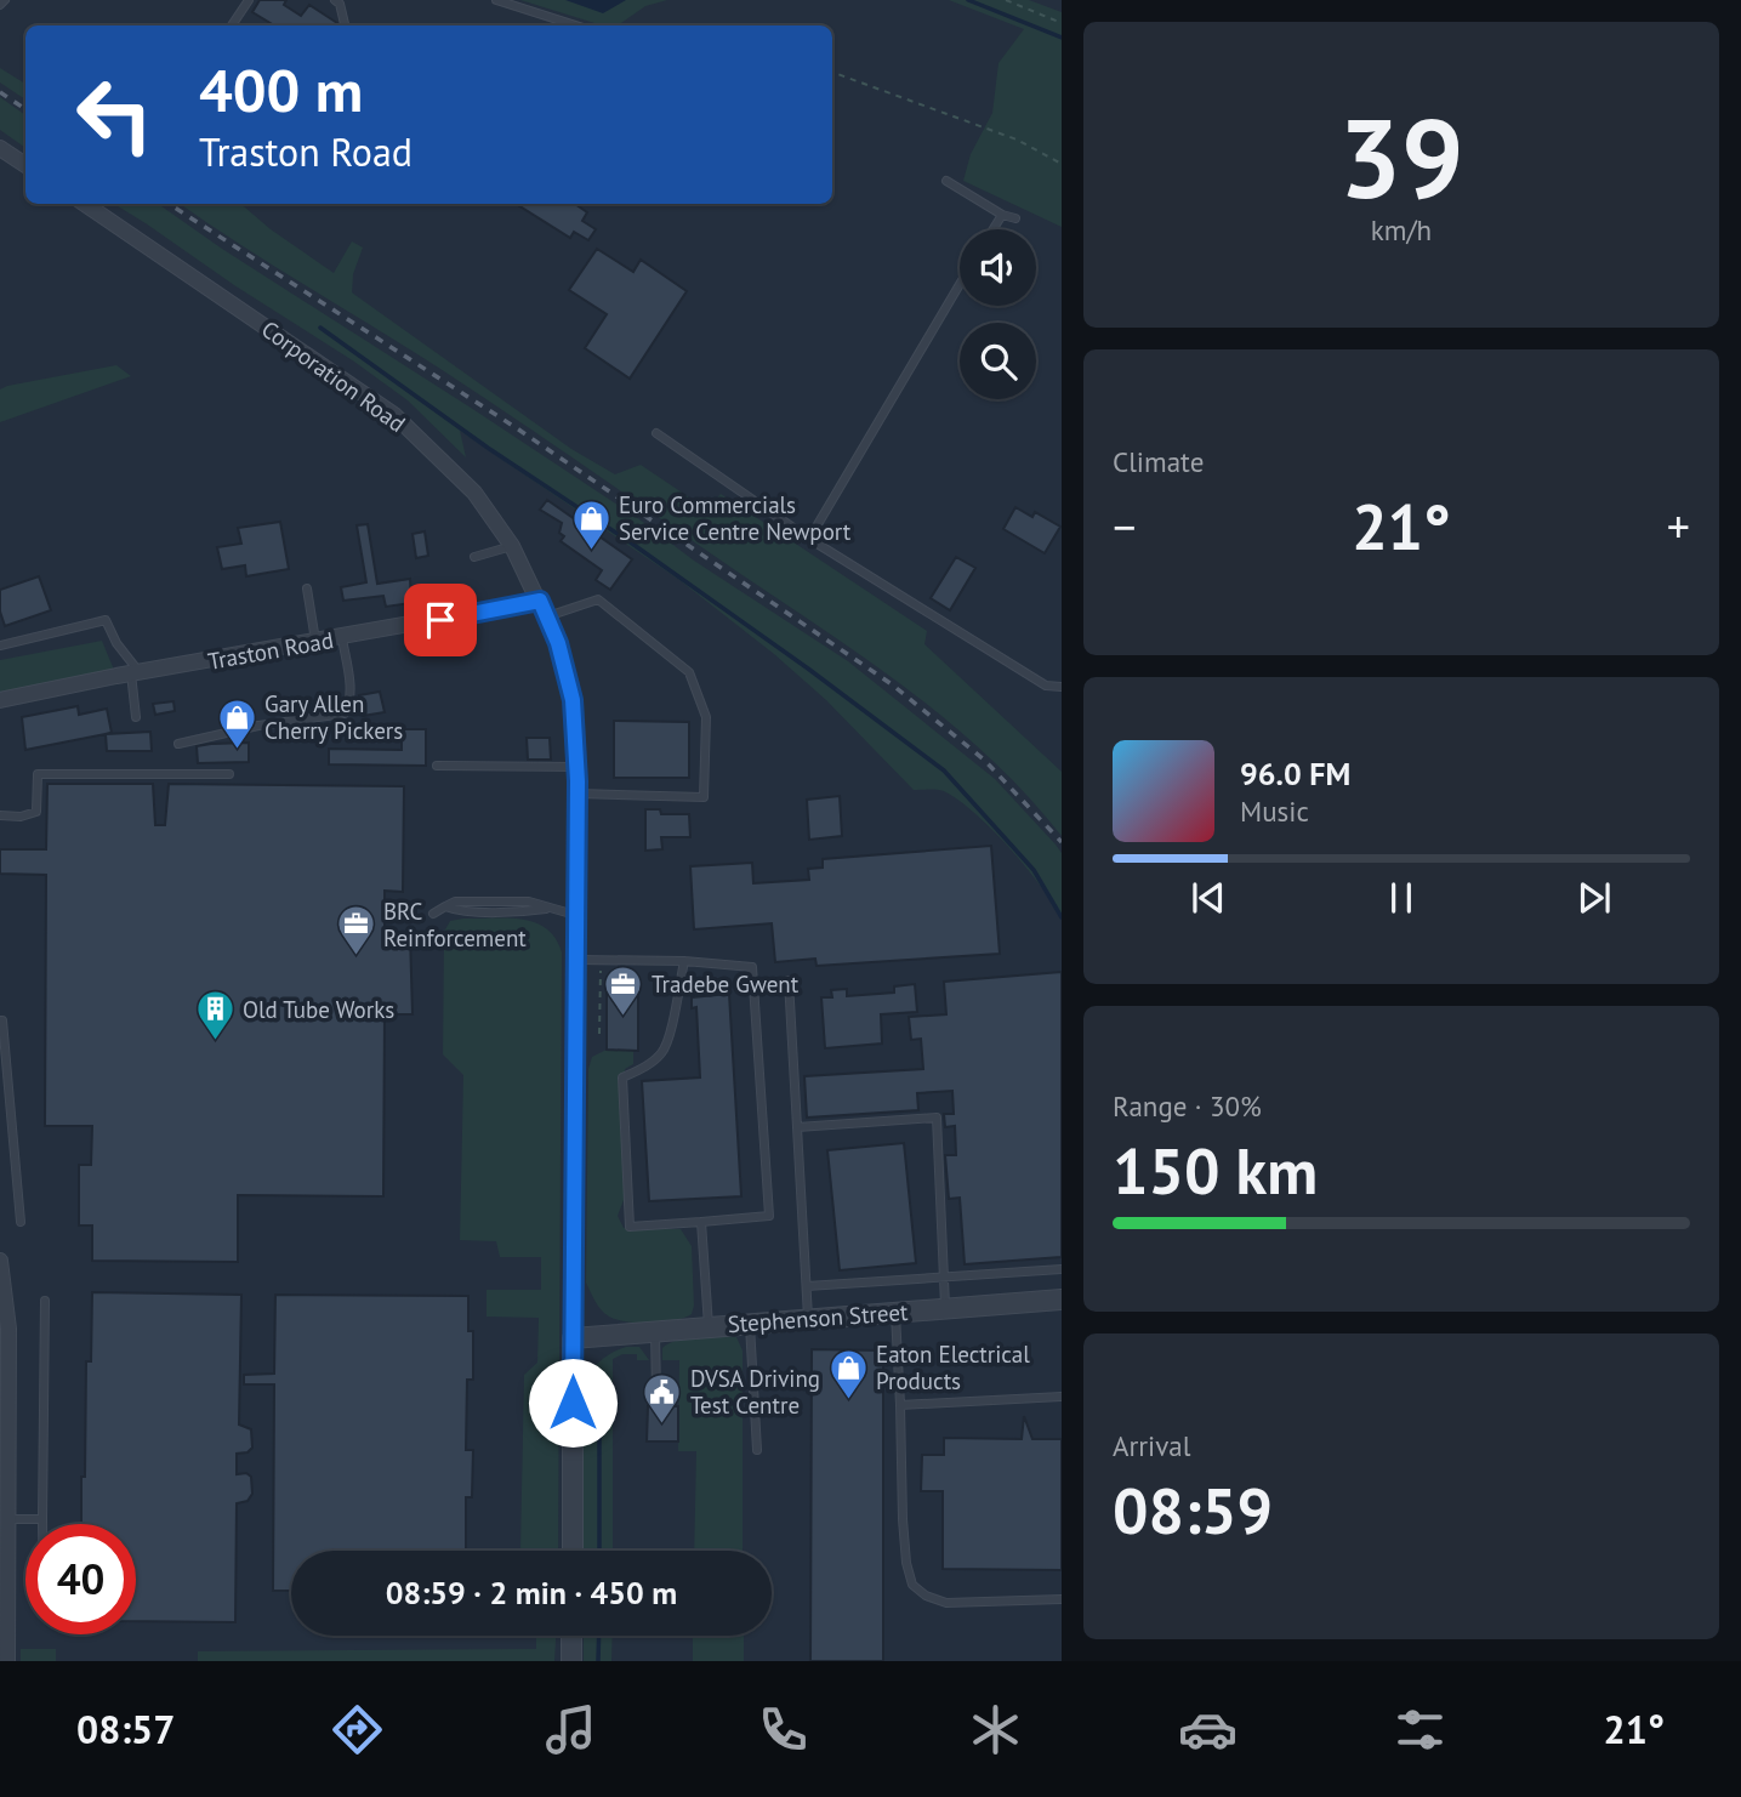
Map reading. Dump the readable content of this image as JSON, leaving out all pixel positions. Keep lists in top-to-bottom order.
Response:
{
  "streets": {
    "street": ["Corporation Road", "Traston Road", "Stephenson Street"]
  },
  "crossings": [
    ["Corporation Road", "Traston Road"],
    ["Corporation Road", "Stephenson Street"]
  ],
  "places": {
    "shop": ["Euro Commercials Service Centre Newport", "Gary Allen Cherry Pickers", "Eaton Electrical Products"],
    "office": ["BRC Reinforcement", "Tradebe Gwent"],
    "building": ["Old Tube Works"],
    "public building": ["DVSA Driving Test Centre"]
  },
  "page": {
    "tile": [
      ["39", "km/h"],
      "Climate",
      ["Range · 30%", "150 km"],
      ["Arrival", "08:59"]
    ],
    "turn": ["400 m", "Traston Road"],
    "heat": ["−", "21°", "+"],
    "song": ["96.0 FM", "Music"],
    "limit": "40",
    "trip": "08:59 · 2 min · 450 m",
    "tabs": ["08:57", "21°"]
  }
}
